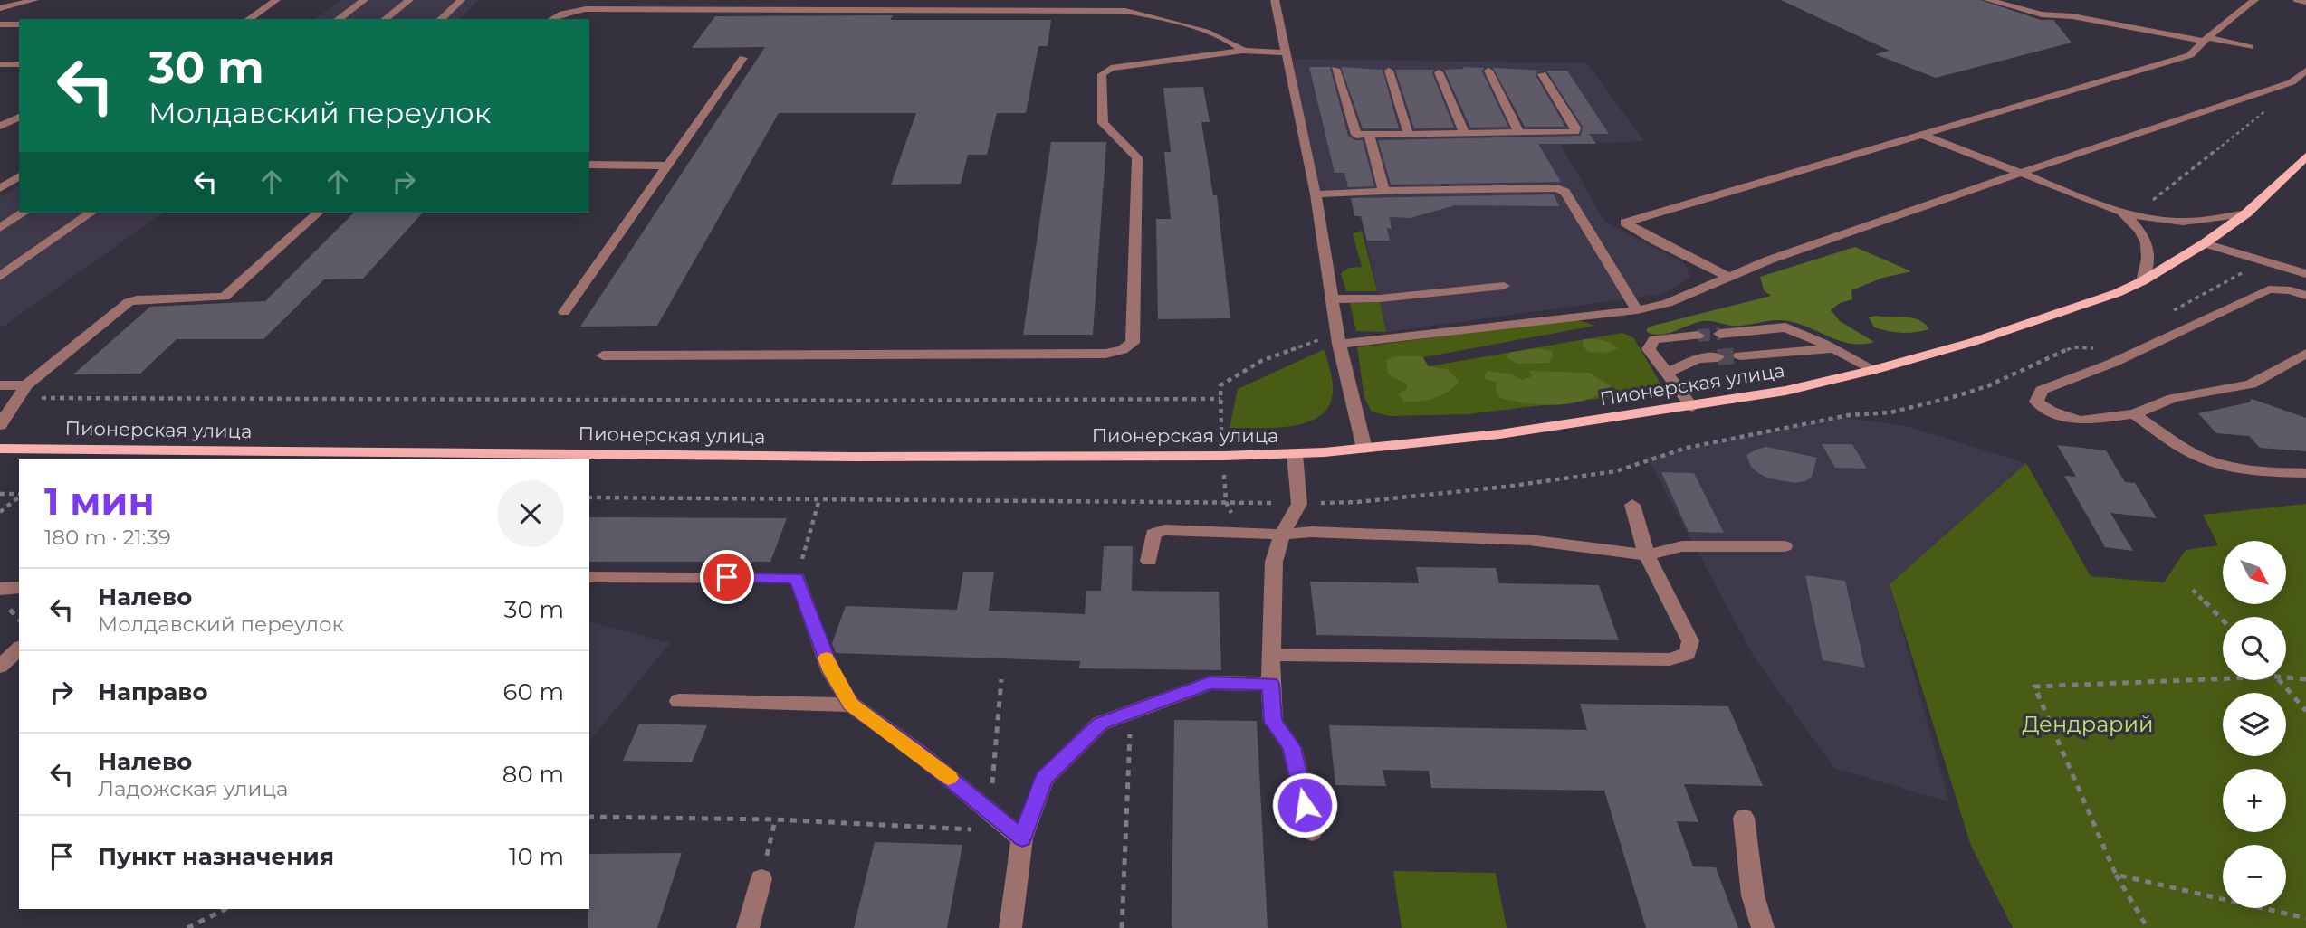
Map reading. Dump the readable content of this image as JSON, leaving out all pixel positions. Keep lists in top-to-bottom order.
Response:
{
  "streets": {
    "main road": ["Пионерская улица"]
  },
  "parks": ["Дендрарий"],
  "north": "bottom right",
  "page": {
    "turn": ["30 m", "Молдавский переулок"],
    "heading": ["1 мин", "180 m · 21:39"],
    "map_buttons": ["+", "−"],
    "list": [
      {
        "name": "Налево",
        "note": "Молдавский переулок",
        "value": "30 m"
      },
      {
        "name": "Направо",
        "value": "60 m"
      },
      {
        "name": "Налево",
        "note": "Ладожская улица",
        "value": "80 m"
      },
      {
        "name": "Пункт назначения",
        "value": "10 m"
      }
    ]
  }
}
